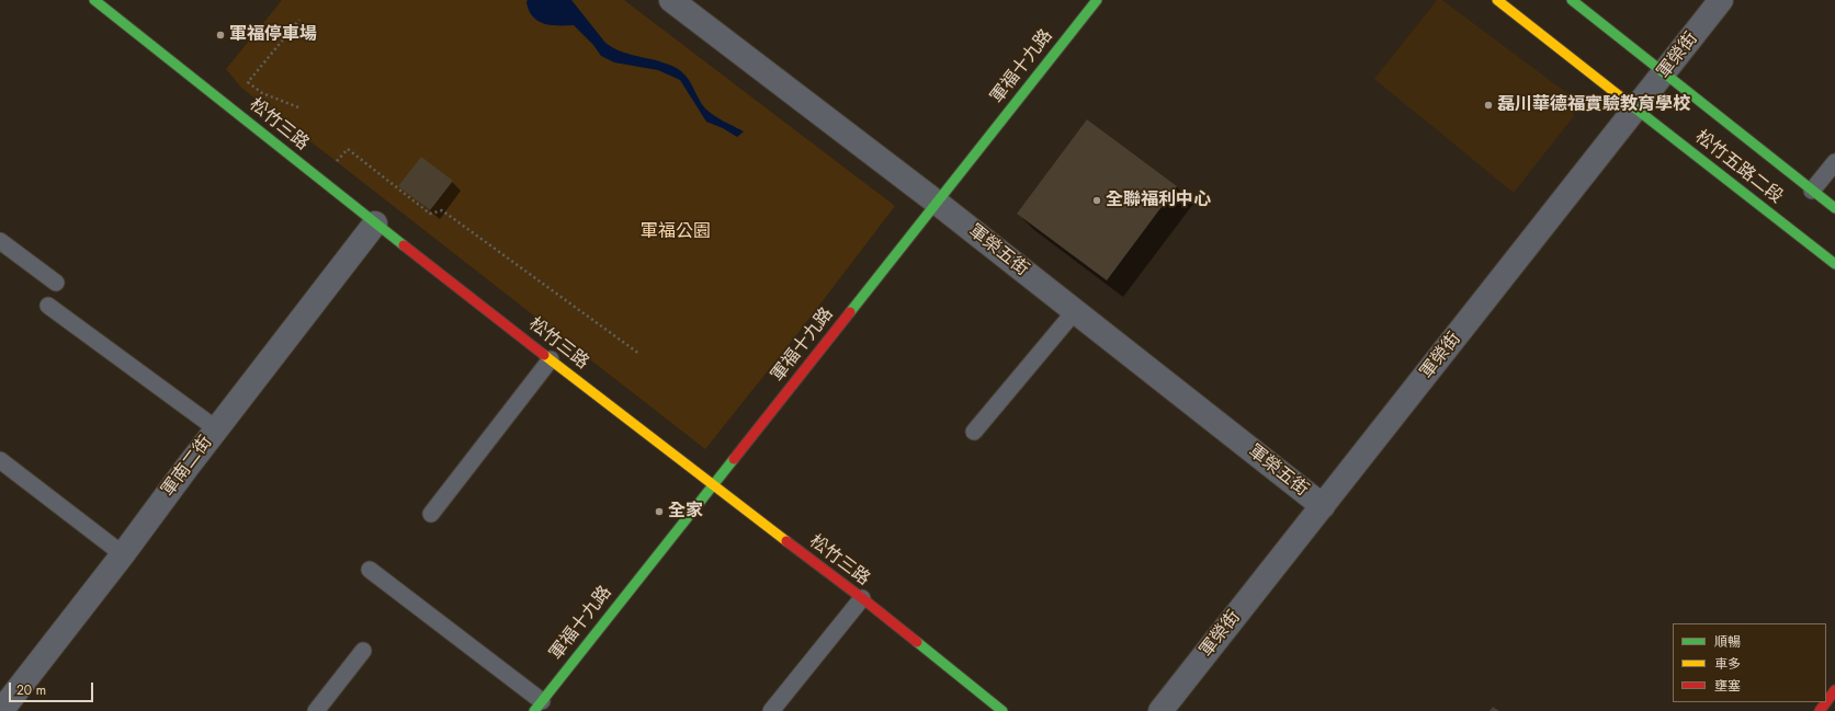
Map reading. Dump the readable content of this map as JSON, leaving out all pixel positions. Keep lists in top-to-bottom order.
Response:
{
  "streets": {
    "street": [
      "軍榮街",
      "軍福十九路",
      "松竹三路",
      "松竹五路二段",
      "軍榮五街",
      "軍南二街"
    ]
  },
  "crossings": [
    ["軍榮街", "松竹五路二段"],
    ["軍榮街", "軍榮五街"],
    ["軍福十九路", "松竹三路"],
    ["軍福十九路", "軍榮五街"],
    ["松竹三路", "軍南二街"]
  ],
  "parks": ["軍福公園"],
  "places": [
    "軍福停車場",
    "磊川華德福實驗教育學校",
    "全聯福利中心",
    "全家"
  ],
  "legend": ["順暢", "車多", "壅塞"],
  "scale_bar": "20 m"
}
